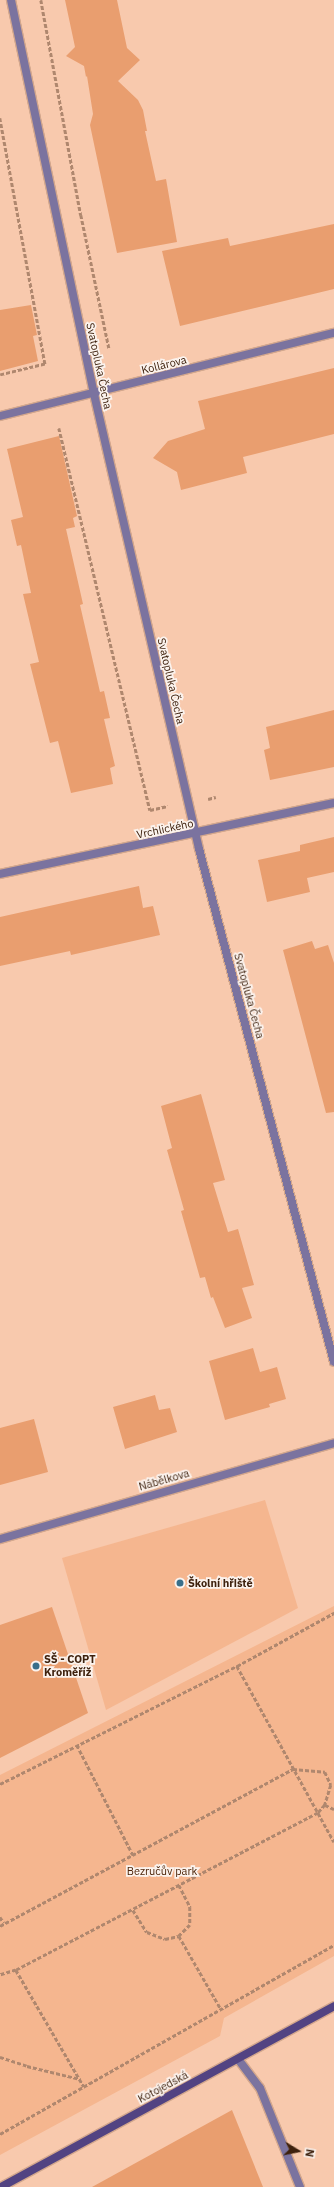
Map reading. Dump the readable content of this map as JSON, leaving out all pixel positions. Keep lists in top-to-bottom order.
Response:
{
  "streets": {
    "main road": ["Kotojedská"],
    "street": [
      "Kollárova",
      "Svatopluka Čecha",
      "Vrchlického",
      "Nábělkova"
    ]
  },
  "crossings": [
    ["Kollárova", "Svatopluka Čecha"],
    ["Svatopluka Čecha", "Vrchlického"]
  ],
  "parks": ["Bezručův park"],
  "places": ["Školní hřiště", "SŠ - COPT Kroměříž"],
  "north": "right"
}
